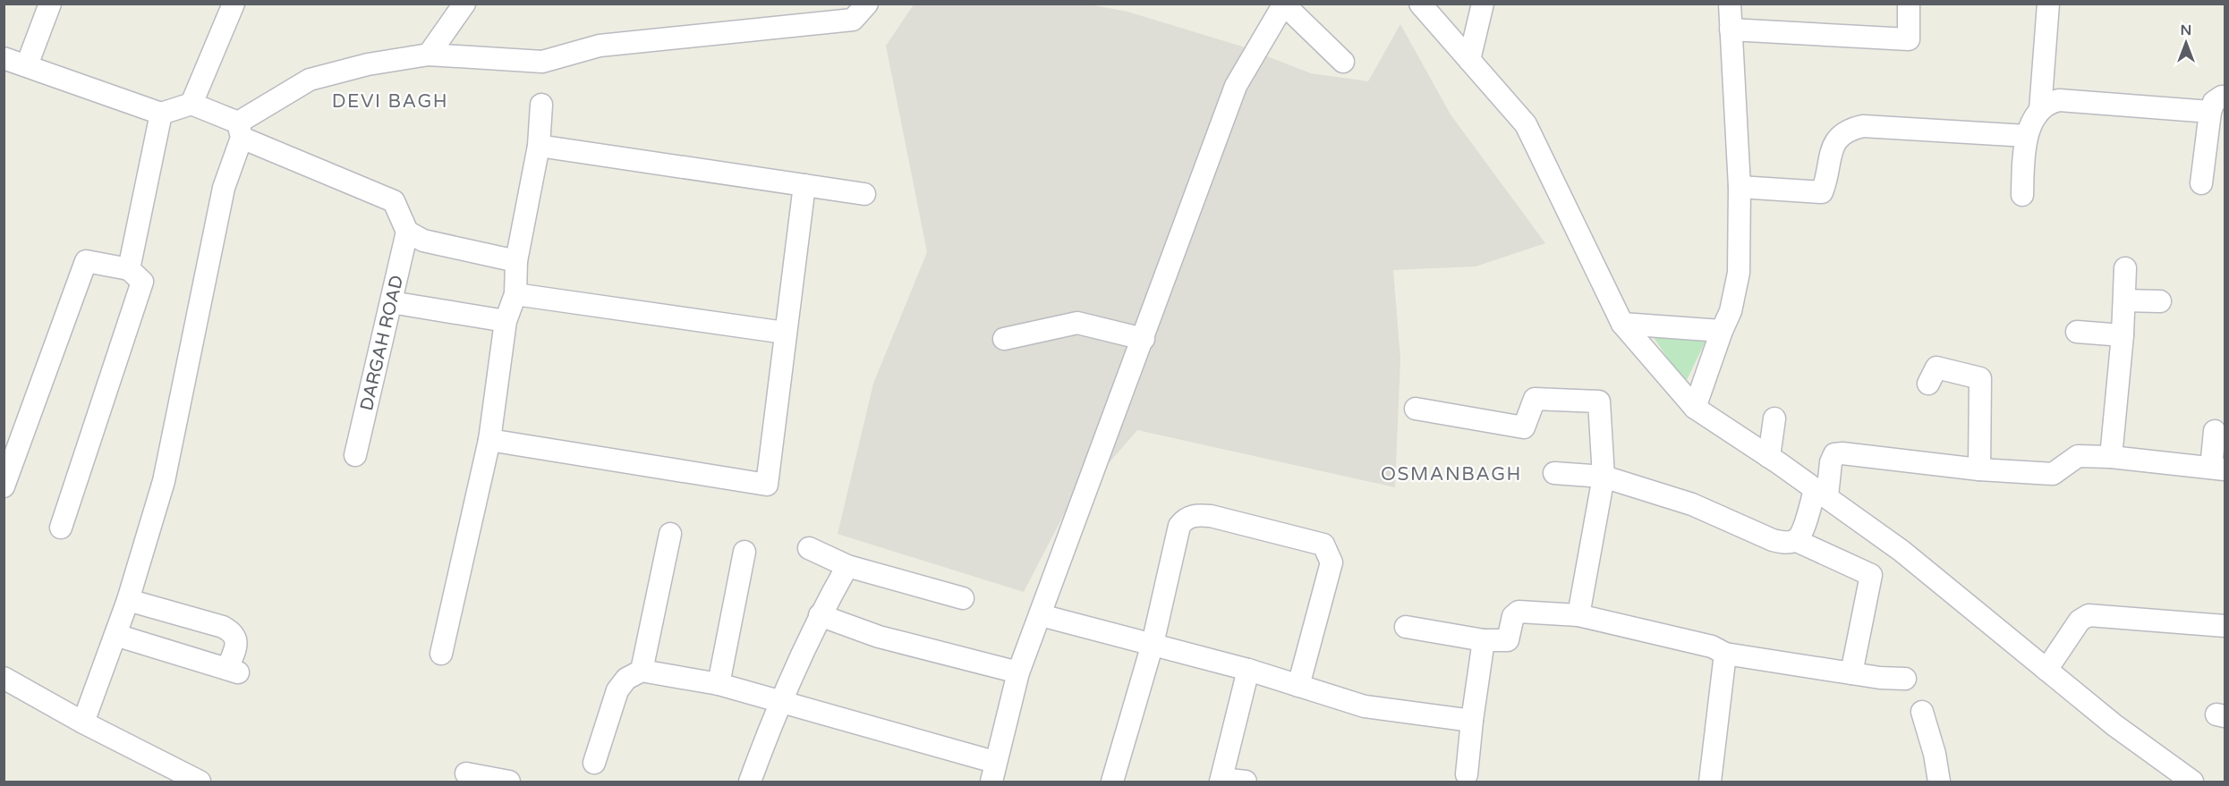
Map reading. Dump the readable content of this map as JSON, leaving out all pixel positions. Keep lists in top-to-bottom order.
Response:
{
  "streets": {
    "street": ["DARGAH ROAD"]
  },
  "districts": ["DEVI BAGH", "OSMANBAGH"],
  "north": "top"
}
